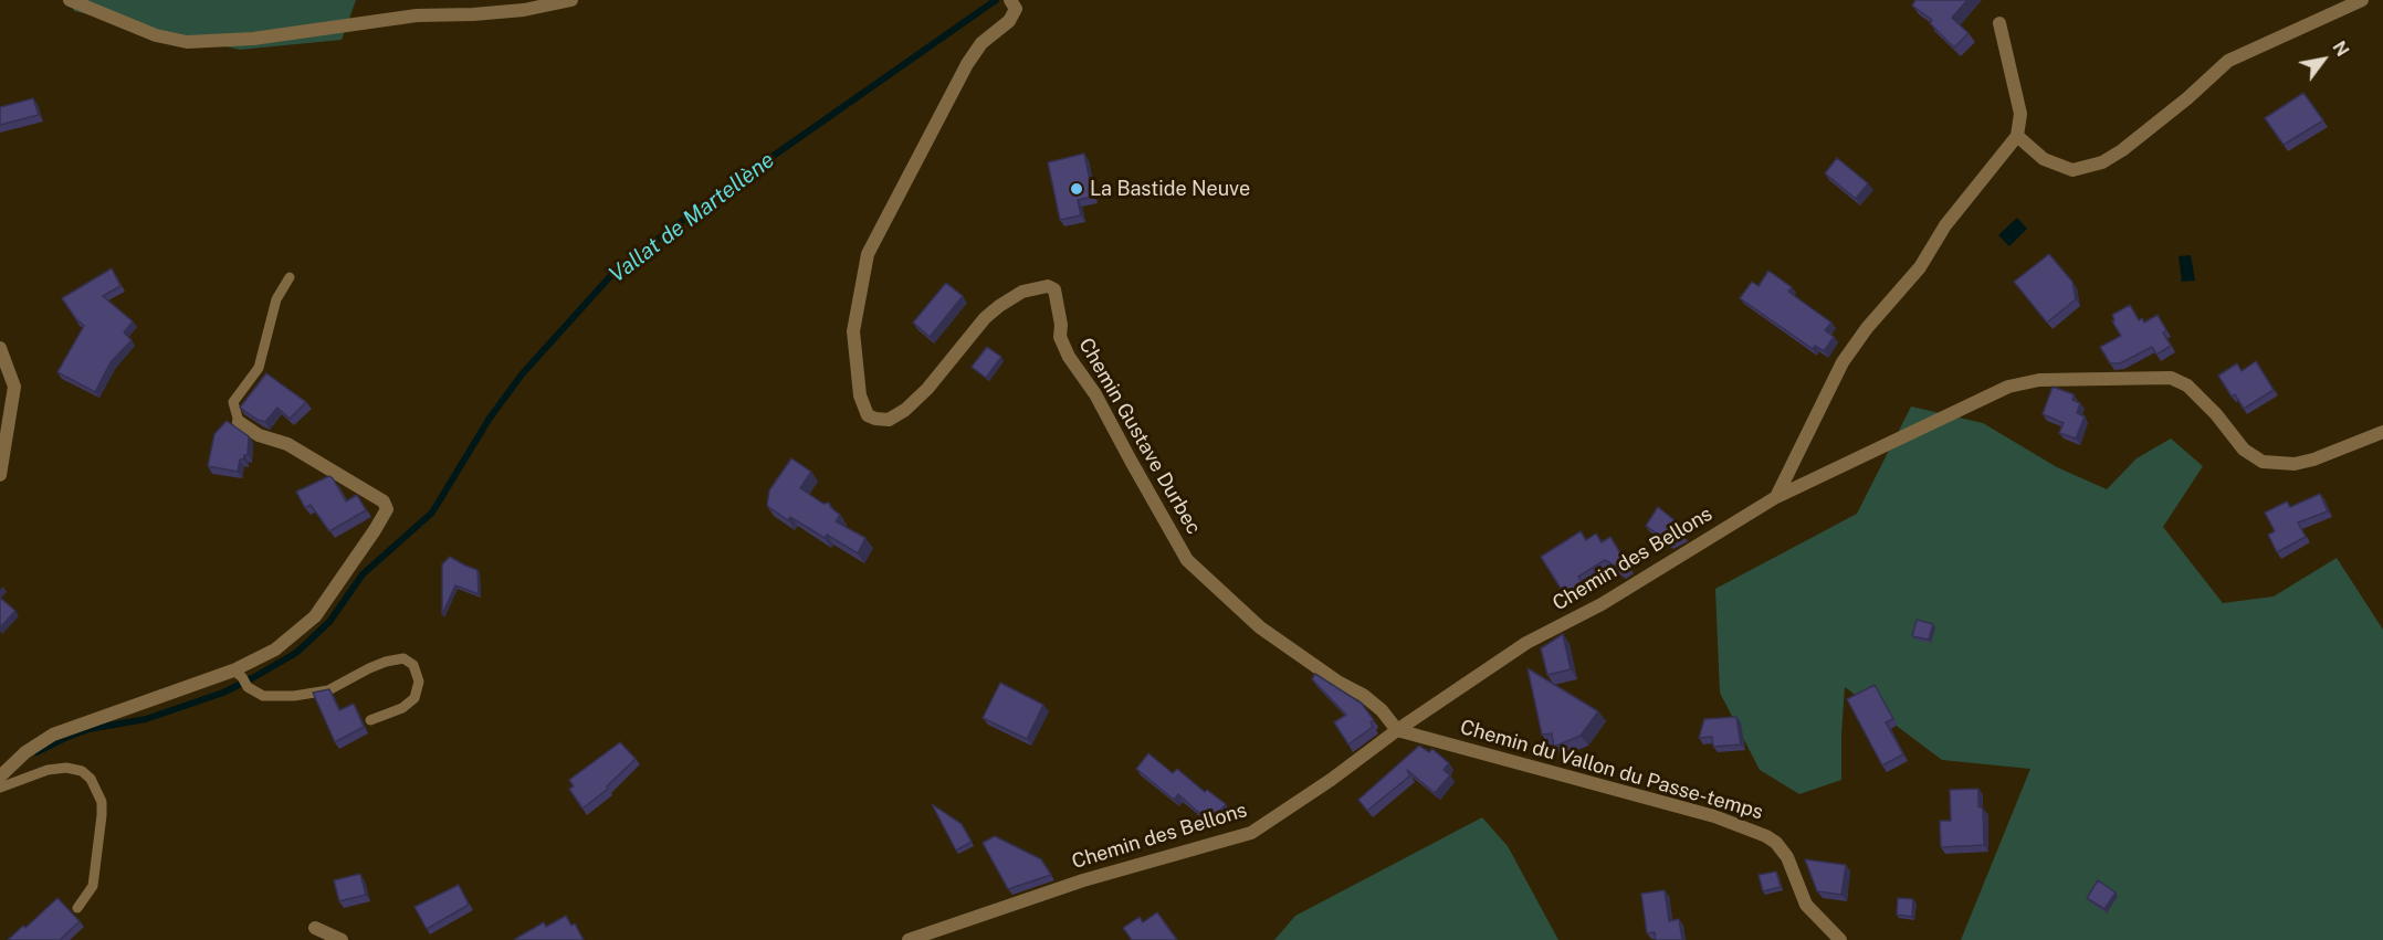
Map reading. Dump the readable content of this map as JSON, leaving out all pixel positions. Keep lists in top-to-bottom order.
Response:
{
  "streets": {
    "street": ["Chemin Gustave Durbec", "Chemin des Bellons", "Chemin du Vallon du Passe-temps"]
  },
  "crossings": [
    ["Chemin Gustave Durbec", "Chemin des Bellons"],
    ["Chemin Gustave Durbec", "Chemin du Vallon du Passe-temps"],
    ["Chemin des Bellons", "Chemin du Vallon du Passe-temps"]
  ],
  "water": ["Vallat de Martellène"],
  "places": ["La Bastide Neuve"],
  "north": "top right"
}
